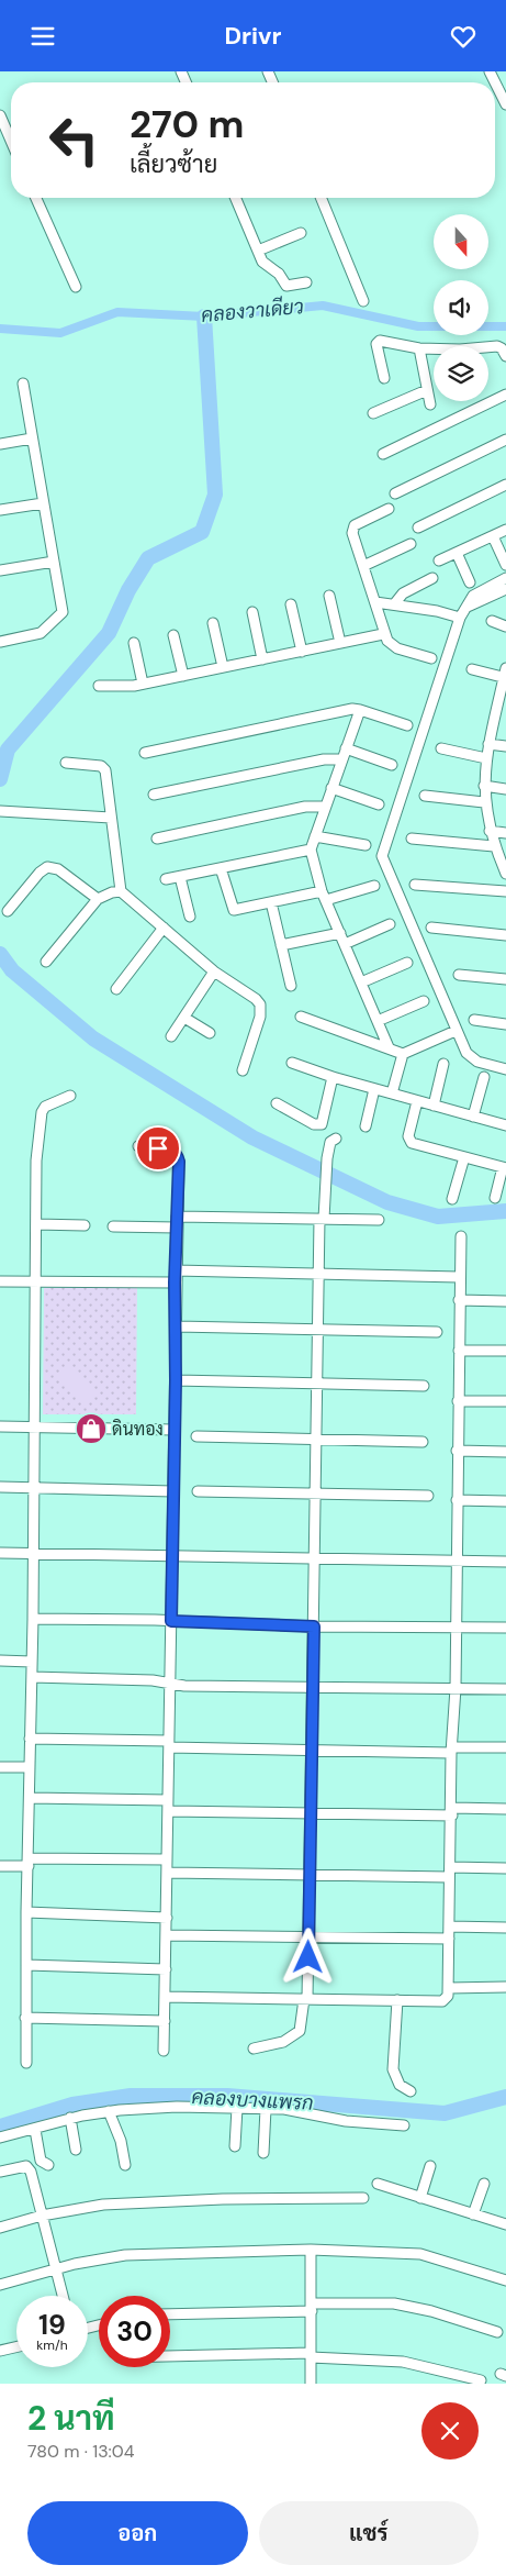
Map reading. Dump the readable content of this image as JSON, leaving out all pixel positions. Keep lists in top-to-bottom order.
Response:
{
  "water": ["คลองวาเดียว", "คลองบางแพรก"],
  "places": {
    "shop": ["ดินทอง"]
  },
  "north": "bottom",
  "page": {
    "header": "Drivr",
    "turn": ["270 m", "เลี้ยวซ้าย"],
    "speed": "19 km/h",
    "limit": "30",
    "heading": ["2 นาที", "780 m · 13:04"],
    "buttons": ["ออก", "แชร์"]
  }
}
